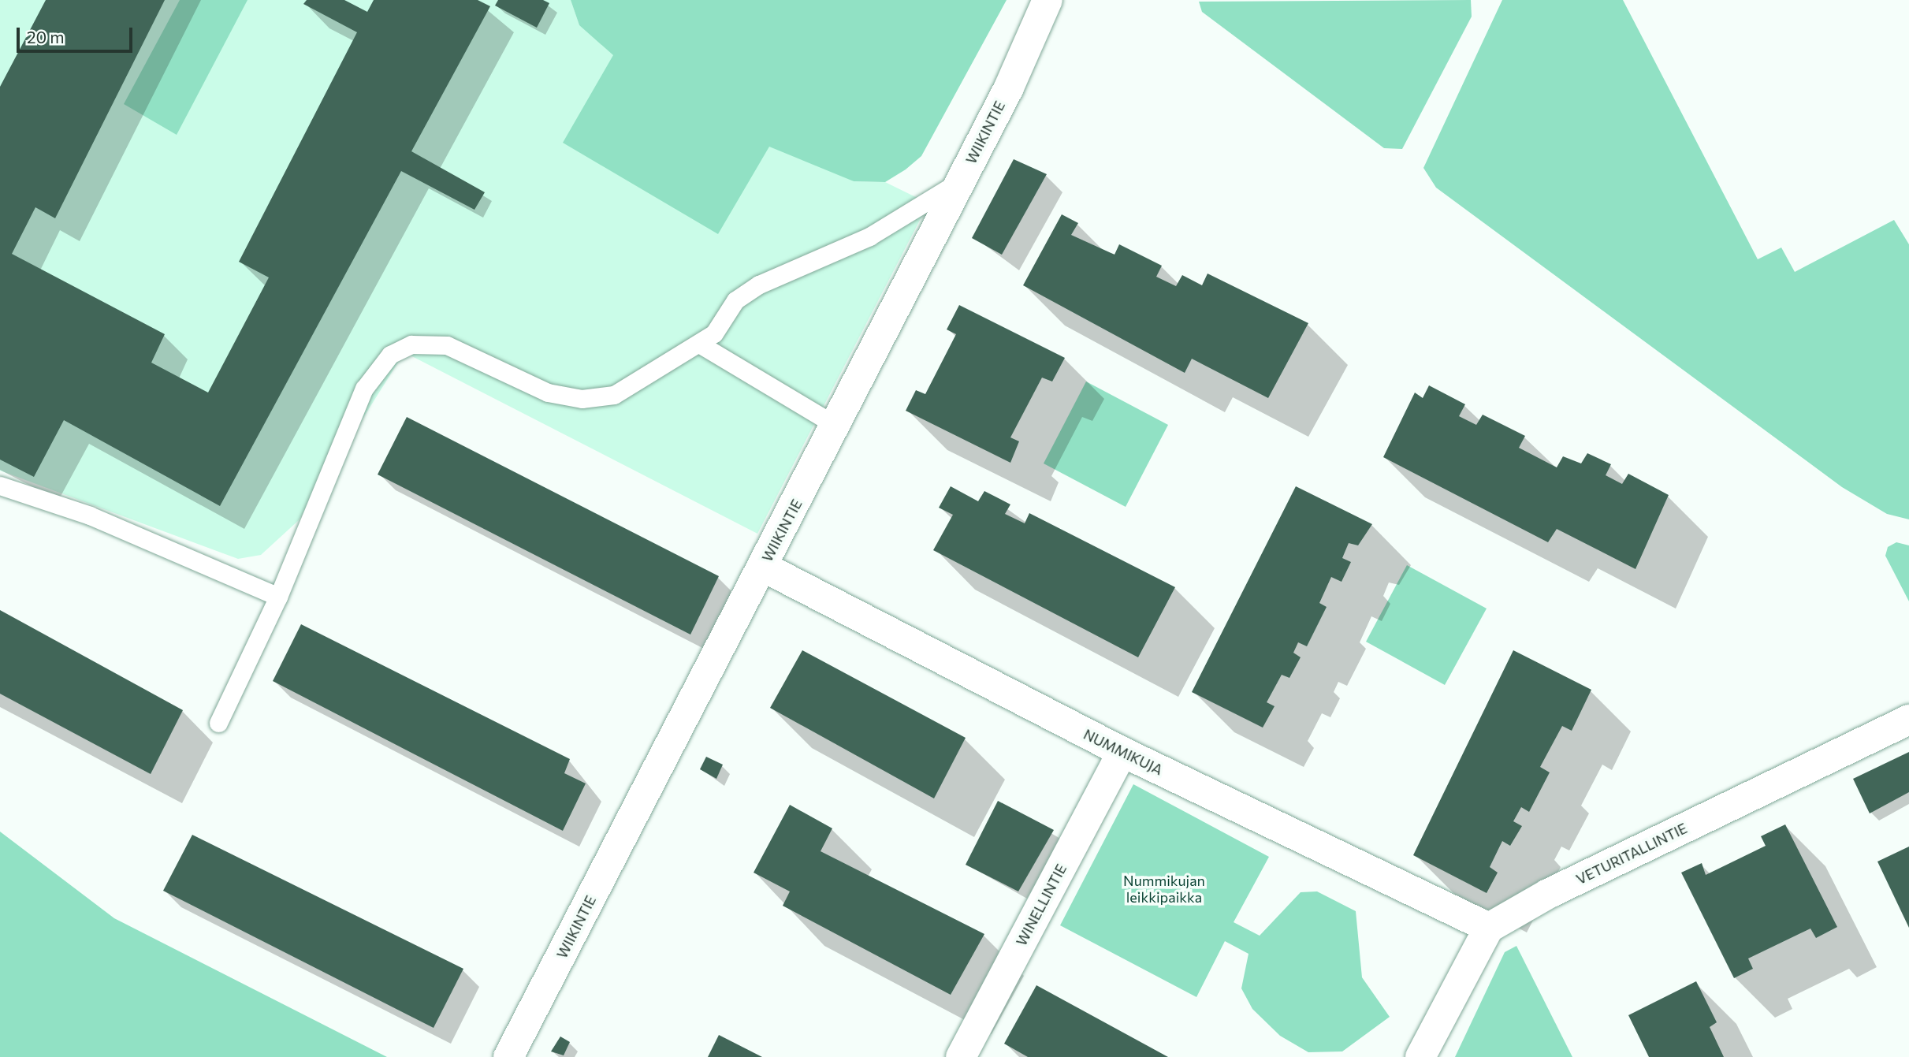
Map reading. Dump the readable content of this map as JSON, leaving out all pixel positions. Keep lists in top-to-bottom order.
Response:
{
  "streets": {
    "street": [
      "WIIKINTIE",
      "NUMMIKUJA",
      "VETURITALLINTIE",
      "WINELLINTIE"
    ]
  },
  "crossings": [
    ["WIIKINTIE", "NUMMIKUJA"],
    ["NUMMIKUJA", "VETURITALLINTIE"],
    ["NUMMIKUJA", "WINELLINTIE"]
  ],
  "parks": ["Nummikujan leikkipaikka"],
  "scale_bar": "20 m"
}
